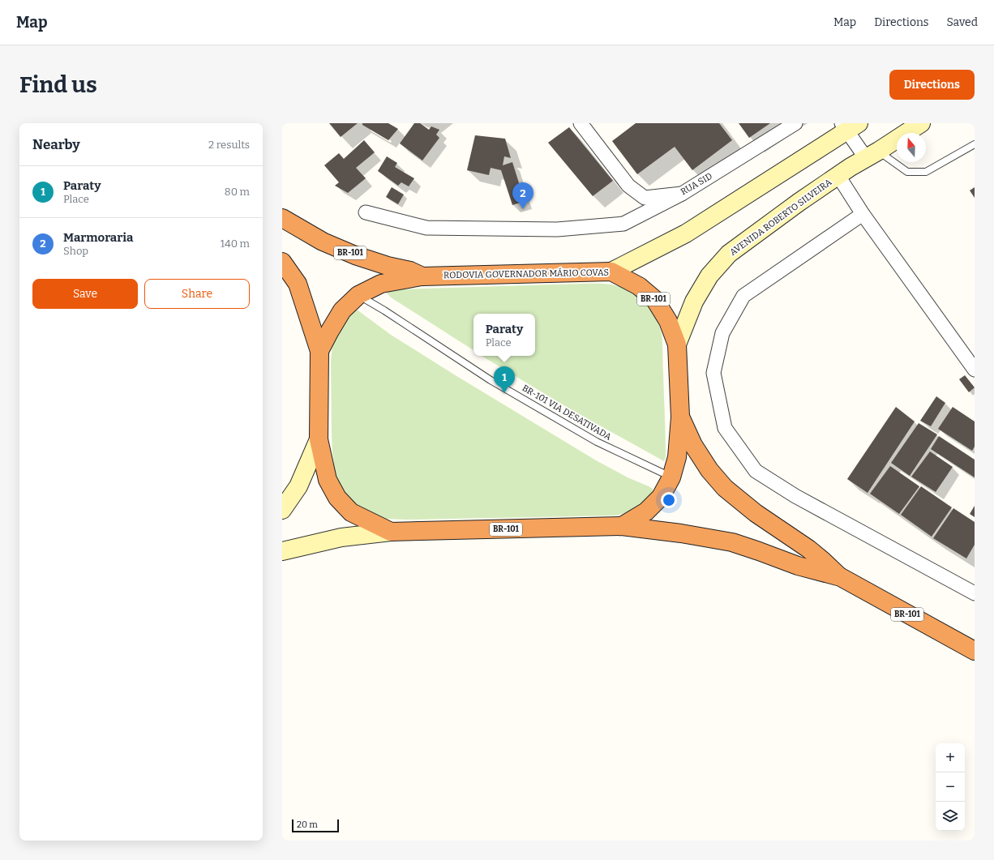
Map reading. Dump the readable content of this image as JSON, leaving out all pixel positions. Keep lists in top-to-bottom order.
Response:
{
  "streets": {
    "highway": ["BR-101", "RODOVIA GOVERNADOR MÁRIO COVAS"],
    "street": ["RUA SID", "AVENIDA ROBERTO SILVEIRA"],
    "lane": ["BR-101 VIA DESATIVADA"]
  },
  "crossings": [
    ["AVENIDA ROBERTO SILVEIRA", "RODOVIA GOVERNADOR MÁRIO COVAS"]
  ],
  "scale_bar": "20 m",
  "north": "top",
  "page": {
    "header": "Map",
    "nav": ["Map", "Directions", "Saved"],
    "buttons": [
      "Directions",
      ["Save", "Share"]
    ],
    "title": "Find us",
    "heading": ["Nearby", "2 results"],
    "list": [
      {
        "mark": "1",
        "name": "Paraty",
        "note": "Place",
        "value": "80 m"
      },
      {
        "mark": "2",
        "name": "Marmoraria",
        "note": "Shop",
        "value": "140 m"
      }
    ],
    "pins": ["2", "1"],
    "popup": ["Paraty", "Place"],
    "map_buttons": ["+", "−"],
    "scale": "20 m"
  }
}
